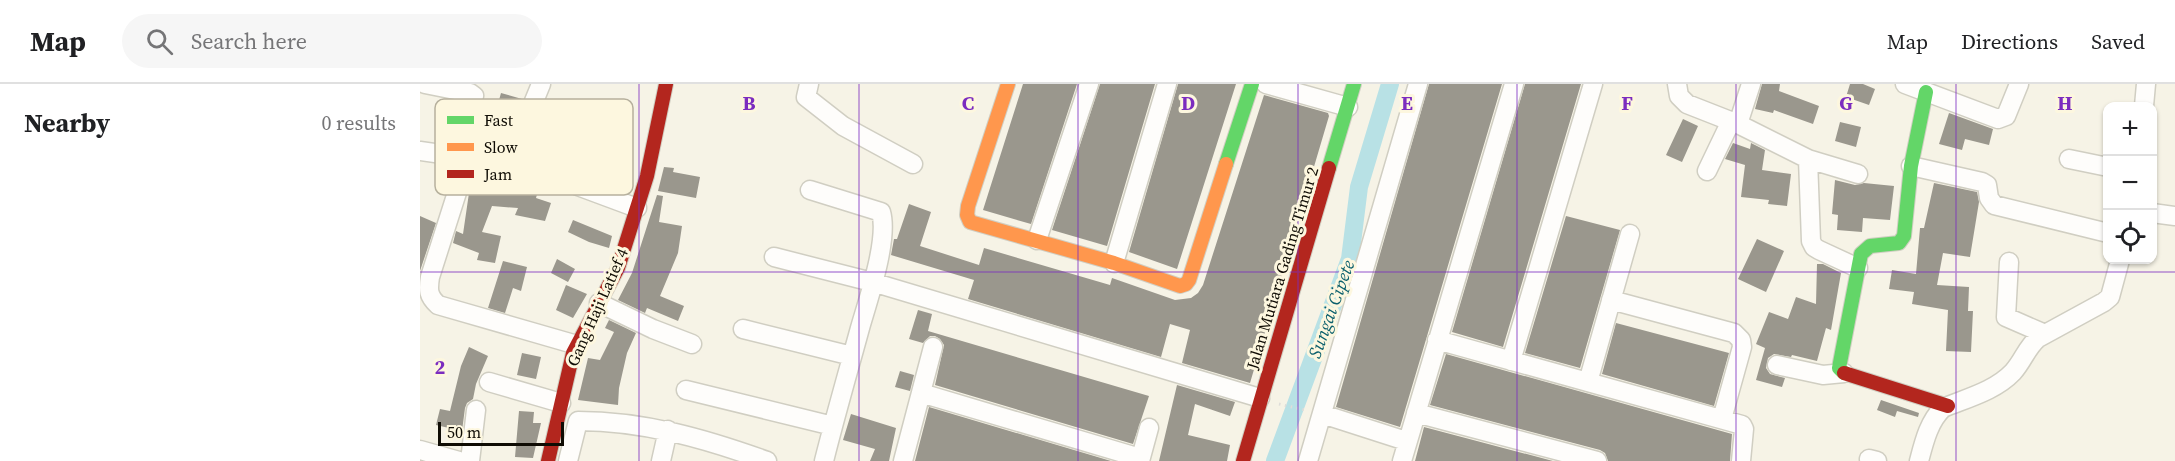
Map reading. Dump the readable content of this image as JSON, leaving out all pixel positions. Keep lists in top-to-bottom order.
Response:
{
  "streets": {
    "street": ["Jalan Mutiara Gading Timur 2", "Gang Haji Latief 4"]
  },
  "water": ["Sungai Cipete"],
  "legend": ["Fast", "Slow", "Jam"],
  "scale_bar": "50 m",
  "page": {
    "header": "Map",
    "search": "Search here",
    "nav": ["Map", "Directions", "Saved"],
    "heading": ["Nearby", "0 results"],
    "map_buttons": ["+", "−"],
    "scale": "50 m"
  },
  "grid": {
    "columns": [
      "B",
      "C",
      "D",
      "E",
      "F",
      "G",
      "H"
    ],
    "rows": ["2"]
  }
}
